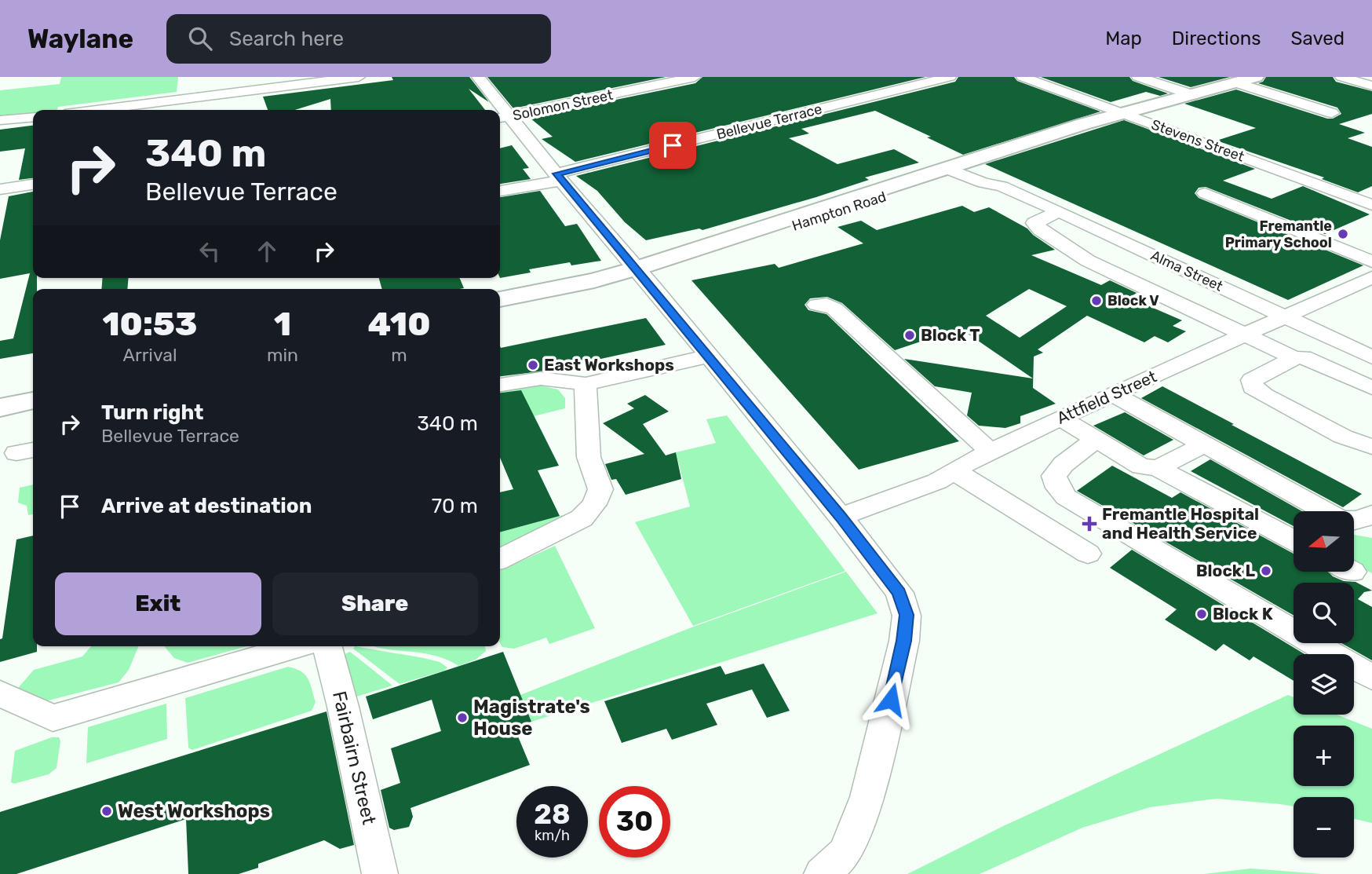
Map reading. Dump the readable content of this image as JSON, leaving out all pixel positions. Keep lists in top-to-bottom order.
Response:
{
  "streets": {
    "main road": ["Hampton Road"],
    "street": [
      "Solomon Street",
      "Bellevue Terrace",
      "Stevens Street",
      "Alma Street",
      "Attfield Street",
      "Fairbairn Street"
    ]
  },
  "crossings": [
    ["Stevens Street", "Hampton Road"],
    ["Hampton Road", "Alma Street"],
    ["Alma Street", "Attfield Street"]
  ],
  "places": {
    "other": [
      "Fremantle Primary School",
      "Block V",
      "Block T",
      "East Workshops",
      "Block L",
      "Block K",
      "Magistrate's House",
      "West Workshops"
    ],
    "health": ["Fremantle Hospital and Health Service"]
  },
  "north": "left",
  "page": {
    "header": "Waylane",
    "search": "Search here",
    "nav": ["Map", "Directions", "Saved"],
    "turn": ["340 m", "Bellevue Terrace"],
    "eta": [
      "10:53",
      "Arrival",
      "1",
      "min",
      "410",
      "m"
    ],
    "list": [
      {
        "name": "Turn right",
        "note": "Bellevue Terrace",
        "value": "340 m"
      },
      {
        "name": "Arrive at destination",
        "value": "70 m"
      }
    ],
    "map_buttons": ["+", "−"],
    "buttons": ["Exit", "Share"],
    "speed": "28 km/h",
    "limit": "30"
  }
}
